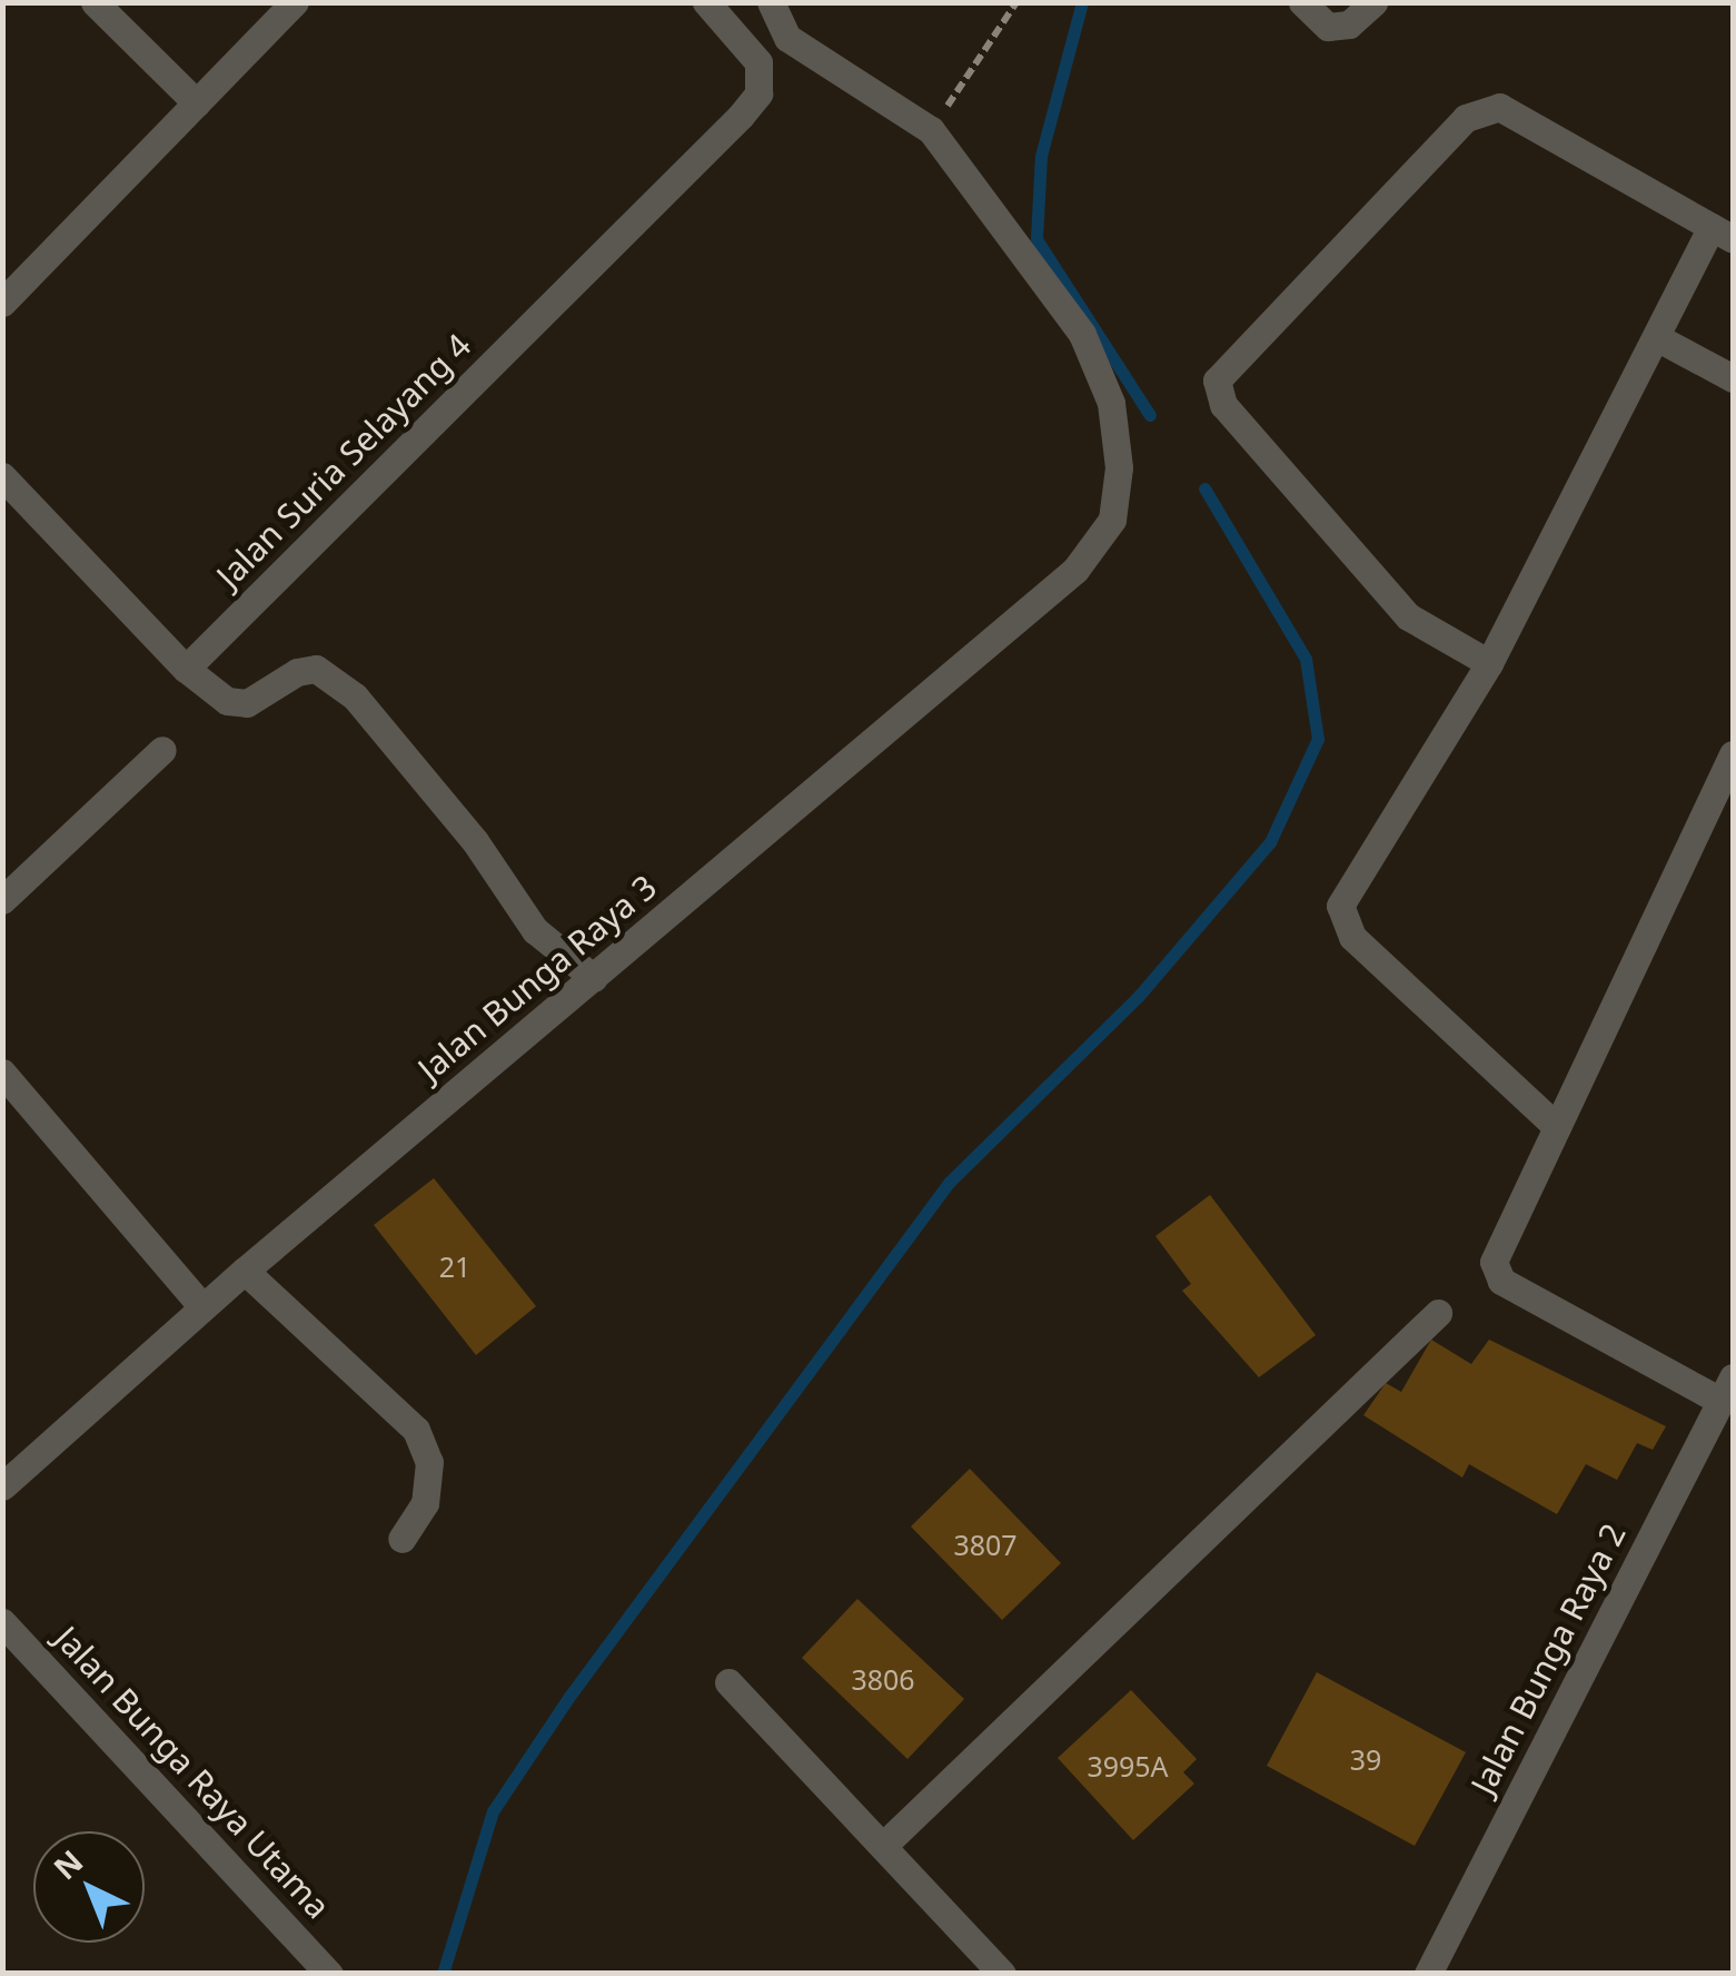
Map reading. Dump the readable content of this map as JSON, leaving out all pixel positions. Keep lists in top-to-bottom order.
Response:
{
  "streets": {
    "street": [
      "Jalan Suria Selayang 4",
      "Jalan Bunga Raya 3",
      "Jalan Bunga Raya 2",
      "Jalan Bunga Raya Utama"
    ]
  },
  "house_numbers": [
    "21",
    "3807",
    "3806",
    "39",
    "3995A"
  ],
  "north": "top left"
}
